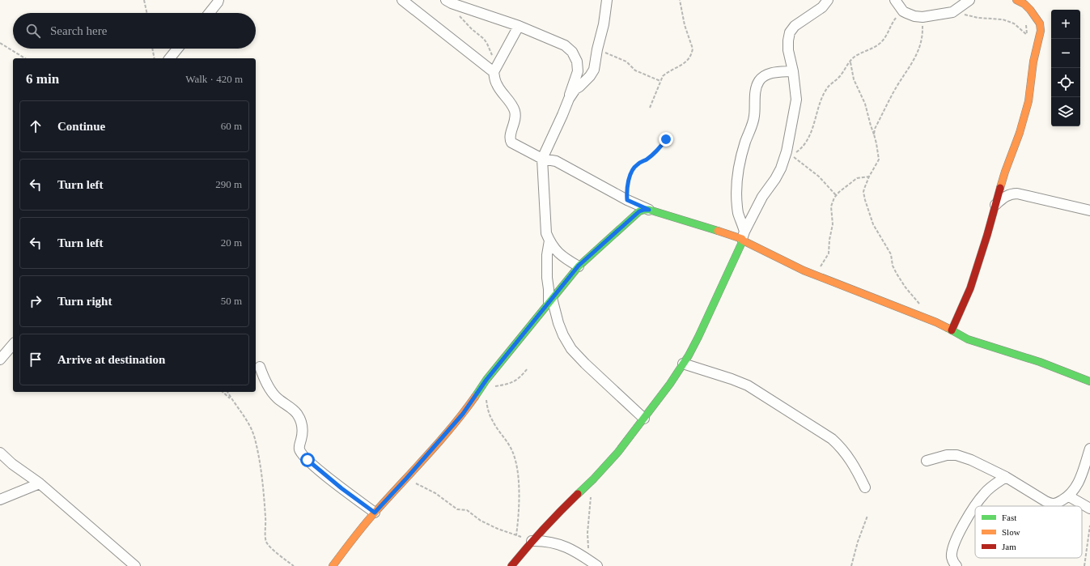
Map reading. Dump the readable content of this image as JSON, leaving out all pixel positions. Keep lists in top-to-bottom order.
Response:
{
  "legend": ["Fast", "Slow", "Jam"],
  "page": {
    "map_buttons": ["+", "−"],
    "search": "Search here",
    "heading": ["6 min", "Walk · 420 m"],
    "list": [
      ["Continue", "60 m"],
      ["Turn left", "290 m"],
      ["Turn left", "20 m"],
      ["Turn right", "50 m"],
      "Arrive at destination"
    ]
  }
}
